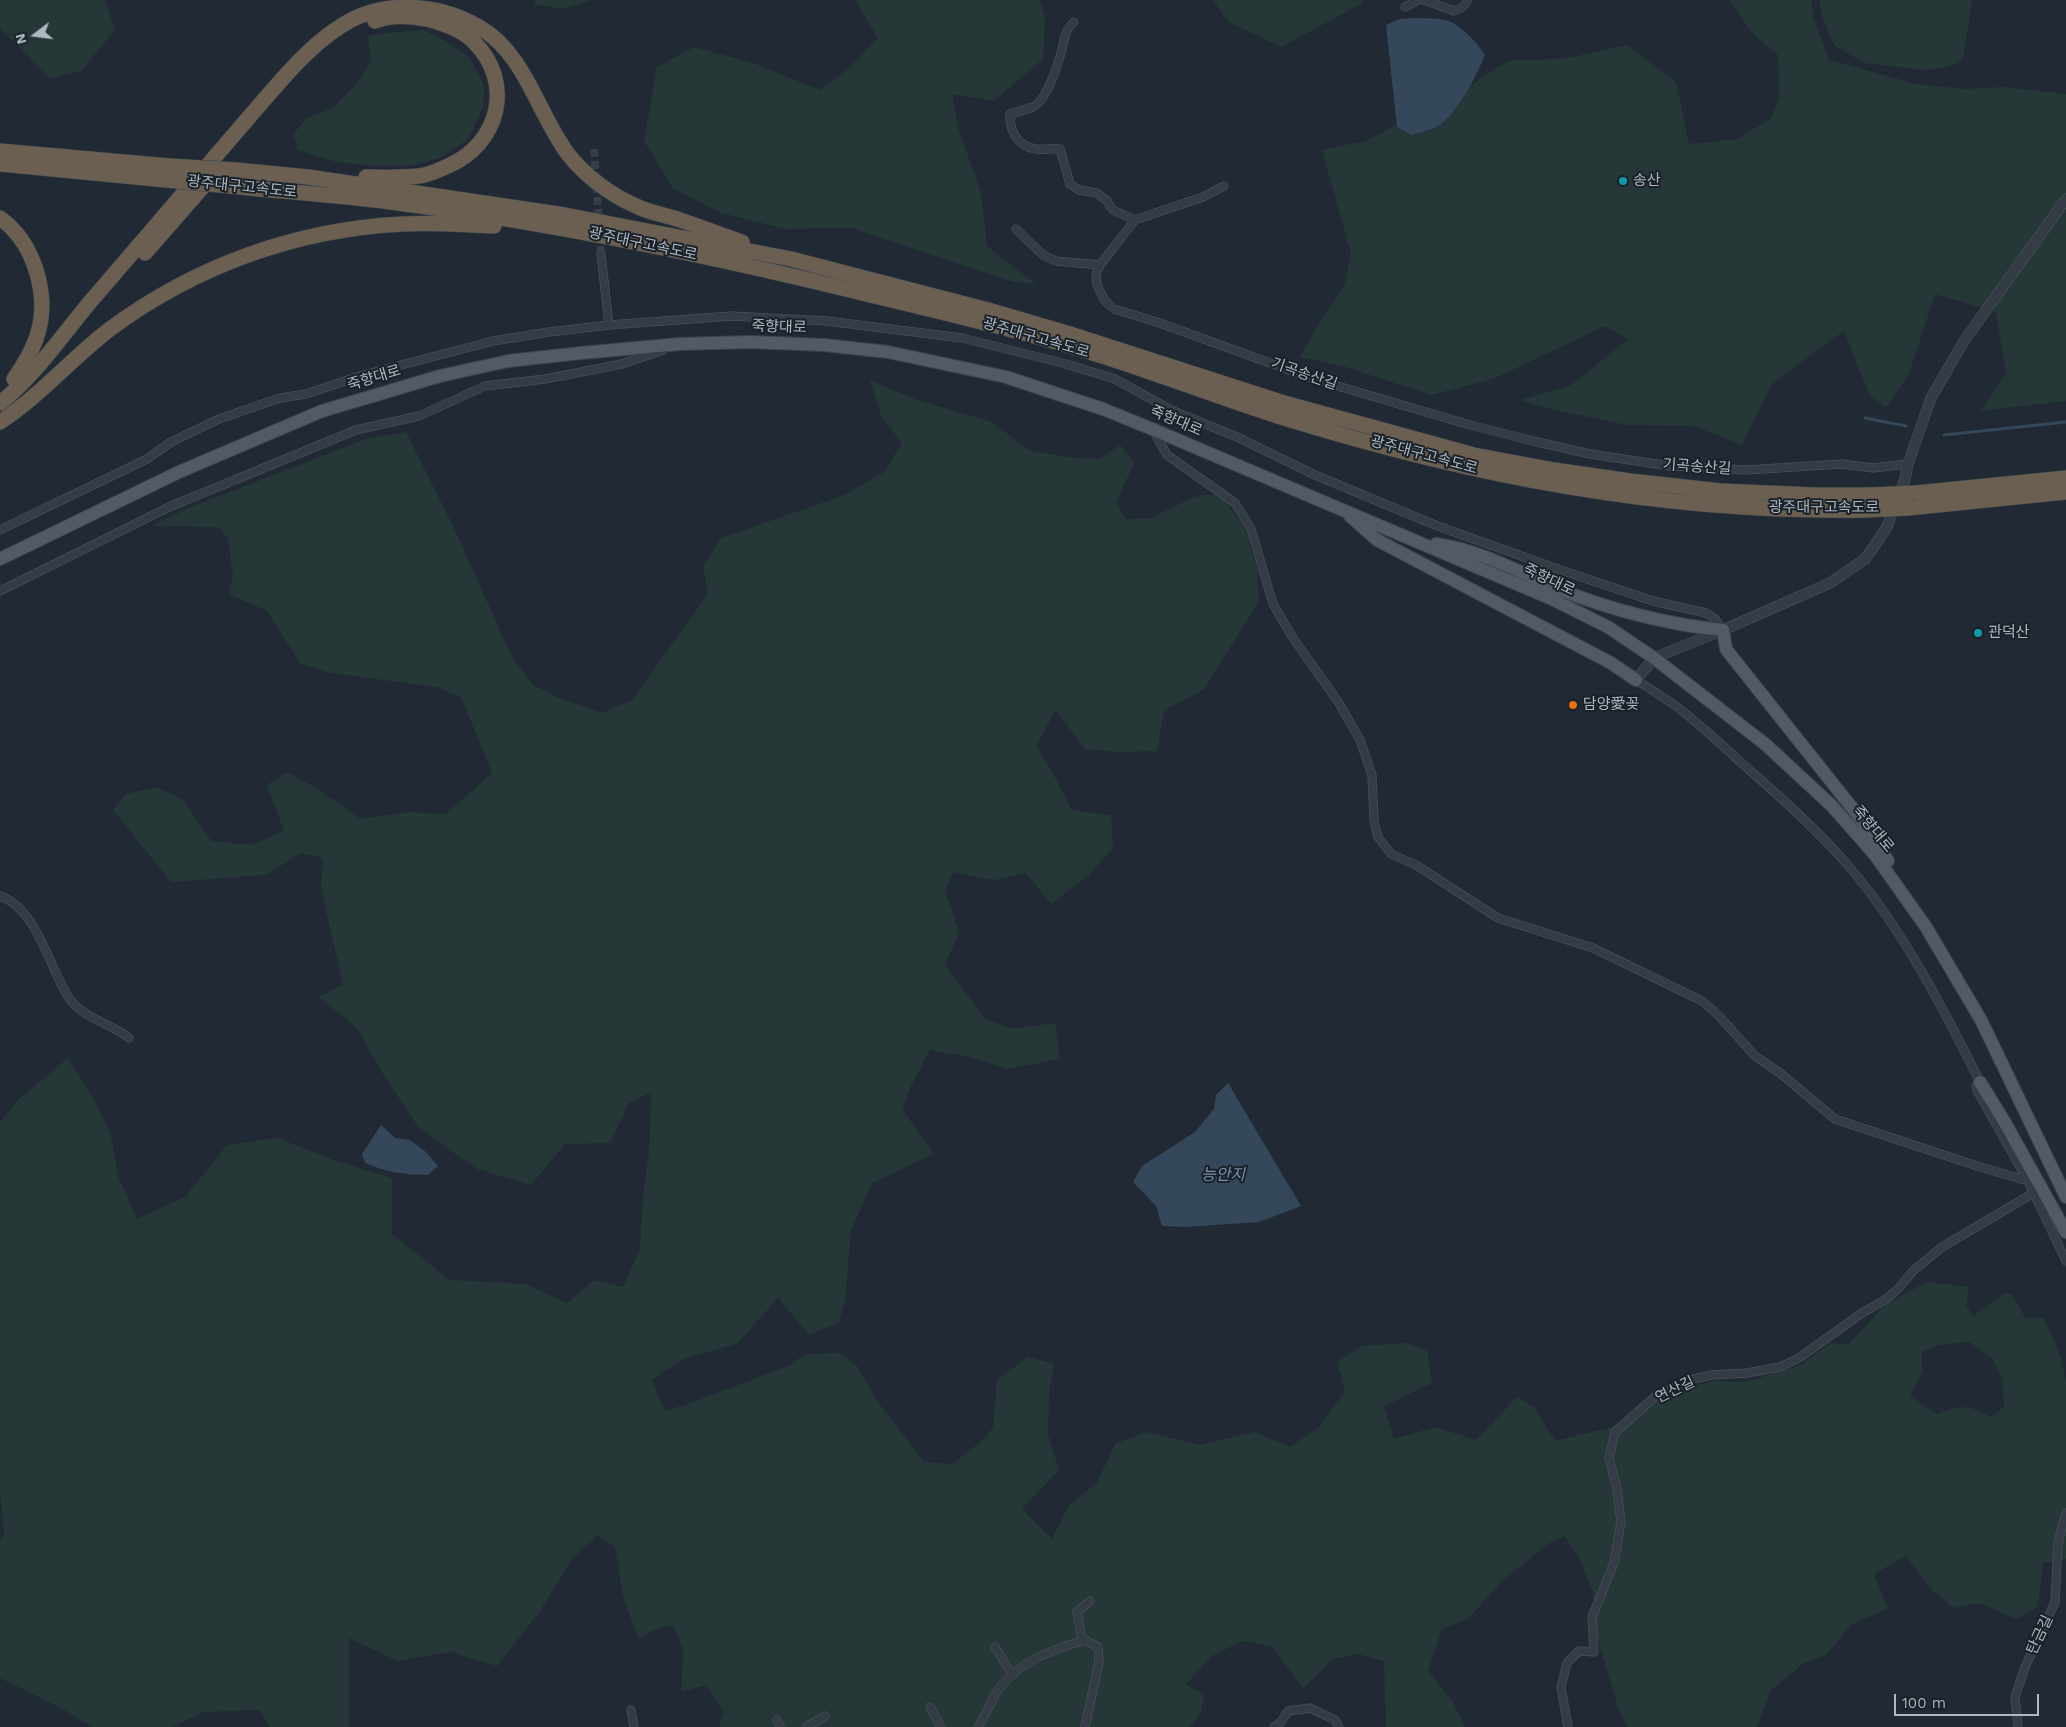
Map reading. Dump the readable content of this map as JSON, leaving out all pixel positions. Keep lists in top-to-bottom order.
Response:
{
  "streets": {
    "highway": ["광주대구고속도로"],
    "main road": ["죽향대로"],
    "street": ["기곡송산길", "연산길", "탄금길"]
  },
  "water": ["능안지"],
  "places": ["송산", "관덕산", "담양愛꽂"],
  "scale_bar": "100 m",
  "north": "left"
}
